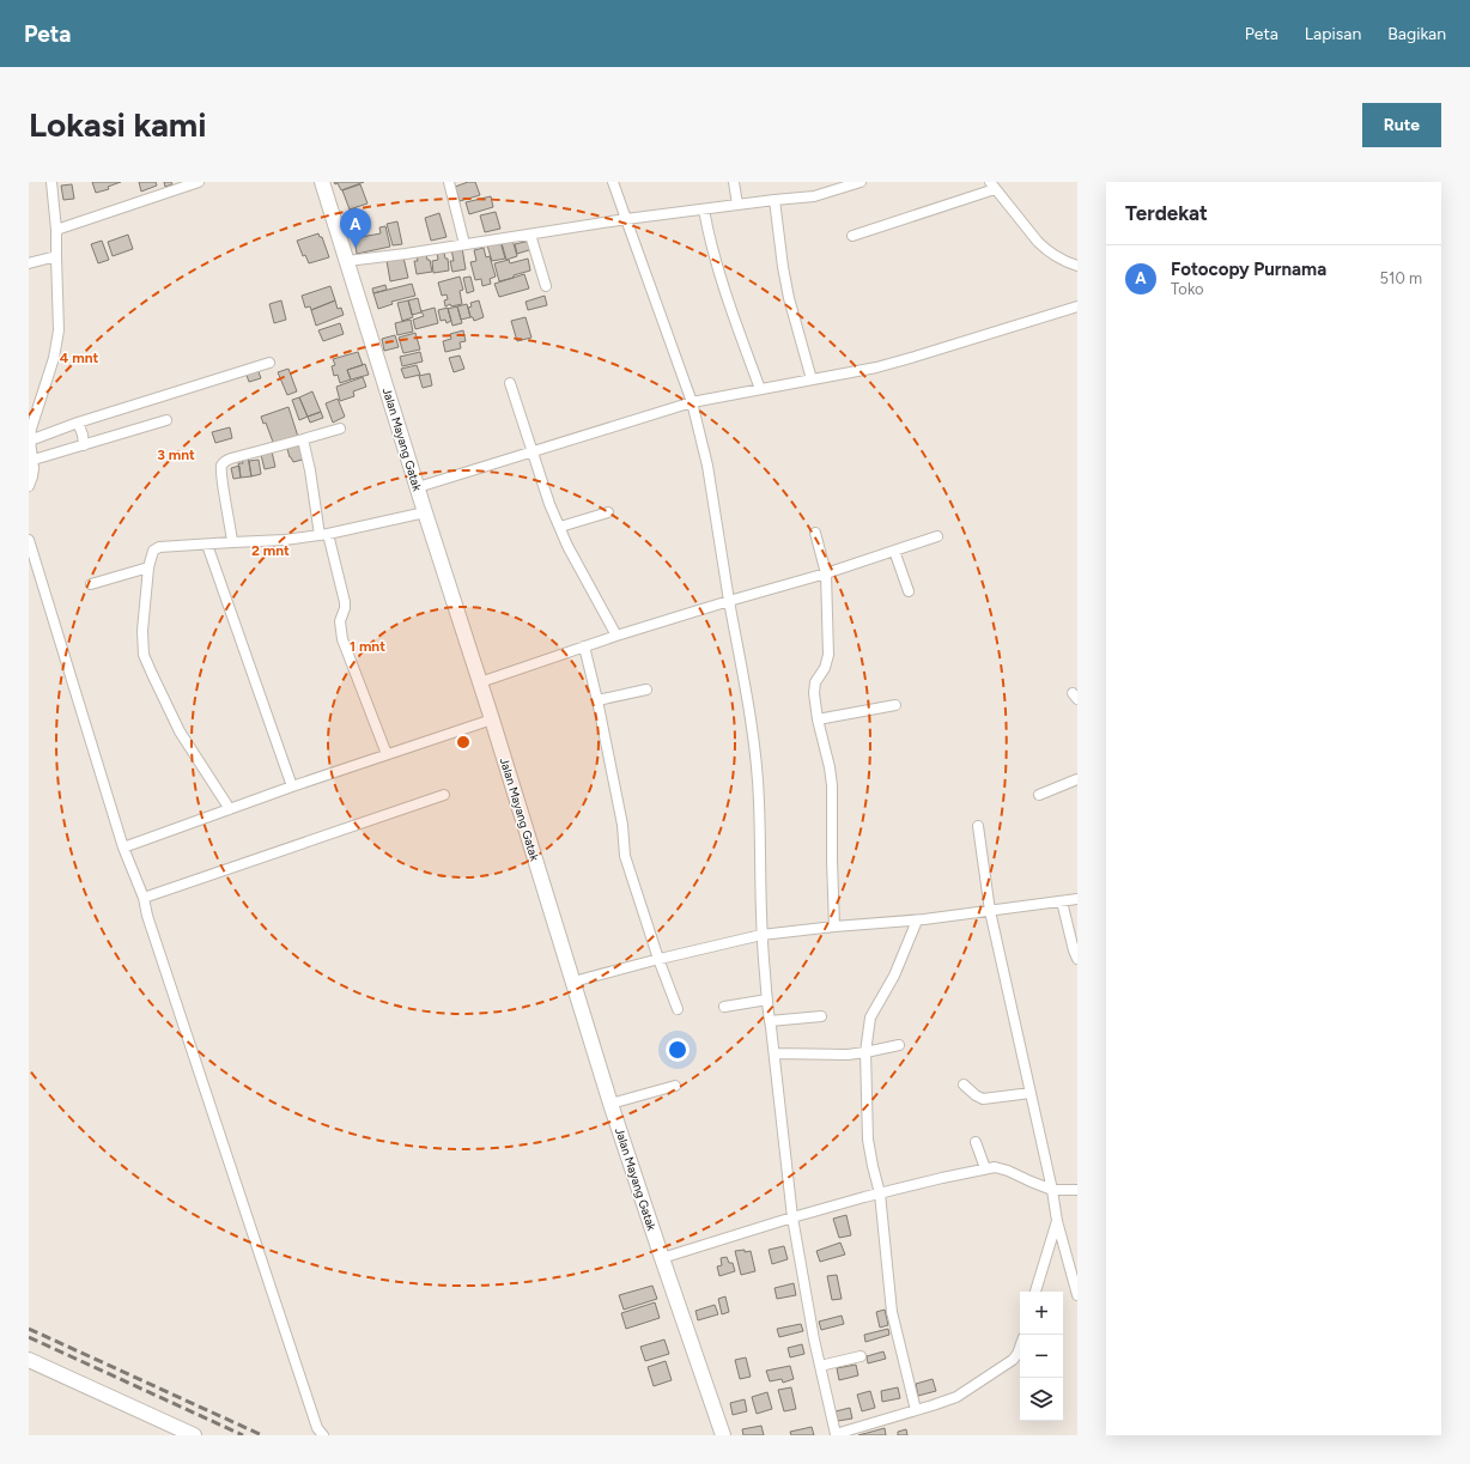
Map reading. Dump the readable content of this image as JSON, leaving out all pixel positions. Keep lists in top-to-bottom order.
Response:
{
  "streets": {
    "street": ["Jalan Mayang Gatak"]
  },
  "page": {
    "header": "Peta",
    "nav": ["Peta", "Lapisan", "Bagikan"],
    "buttons": "Rute",
    "title": "Lokasi kami",
    "heading": "Terdekat",
    "pins": "A",
    "list": [
      {
        "mark": "A",
        "name": "Fotocopy Purnama",
        "note": "Toko",
        "value": "510 m"
      }
    ],
    "map_buttons": ["+", "−"]
  },
  "rings": [
    "4 mnt",
    "3 mnt",
    "2 mnt",
    "1 mnt"
  ]
}
